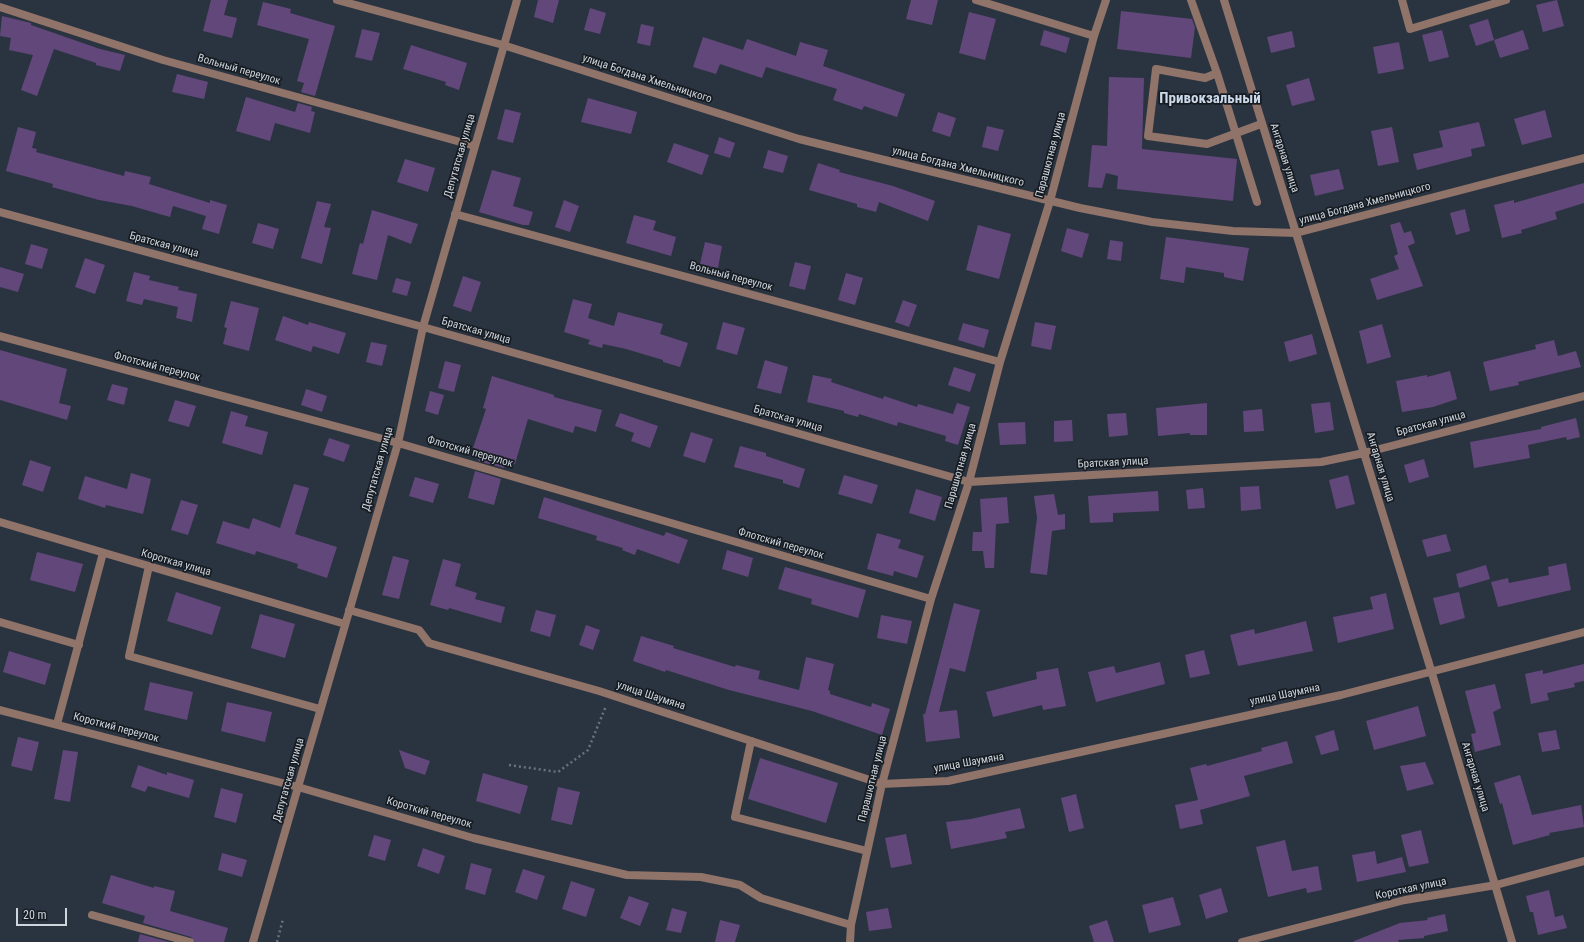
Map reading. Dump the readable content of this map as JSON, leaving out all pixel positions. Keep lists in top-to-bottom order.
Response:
{
  "streets": {
    "street": [
      "Вольный переулок",
      "улица Богдана Хмельницкого",
      "Парашютная улица",
      "Депутатская улица",
      "Ангарная улица",
      "Братская улица",
      "Флотский переулок",
      "Короткая улица",
      "улица Шаумяна",
      "Короткий переулок"
    ]
  },
  "crossings": [
    ["Вольный переулок", "Парашютная улица"],
    ["Вольный переулок", "Депутатская улица"],
    ["улица Богдана Хмельницкого", "Парашютная улица"],
    ["улица Богдана Хмельницкого", "Депутатская улица"],
    ["улица Богдана Хмельницкого", "Ангарная улица"],
    ["Парашютная улица", "Братская улица"],
    ["Парашютная улица", "Флотский переулок"],
    ["Парашютная улица", "улица Шаумяна"],
    ["Парашютная улица", "Короткий переулок"],
    ["Депутатская улица", "Братская улица"],
    ["Депутатская улица", "Флотский переулок"],
    ["Депутатская улица", "Короткая улица"],
    ["Депутатская улица", "улица Шаумяна"],
    ["Депутатская улица", "Короткий переулок"],
    ["Ангарная улица", "Братская улица"],
    ["Ангарная улица", "Короткая улица"],
    ["Ангарная улица", "улица Шаумяна"]
  ],
  "districts": ["Привокзальный"],
  "scale_bar": "20 m"
}
